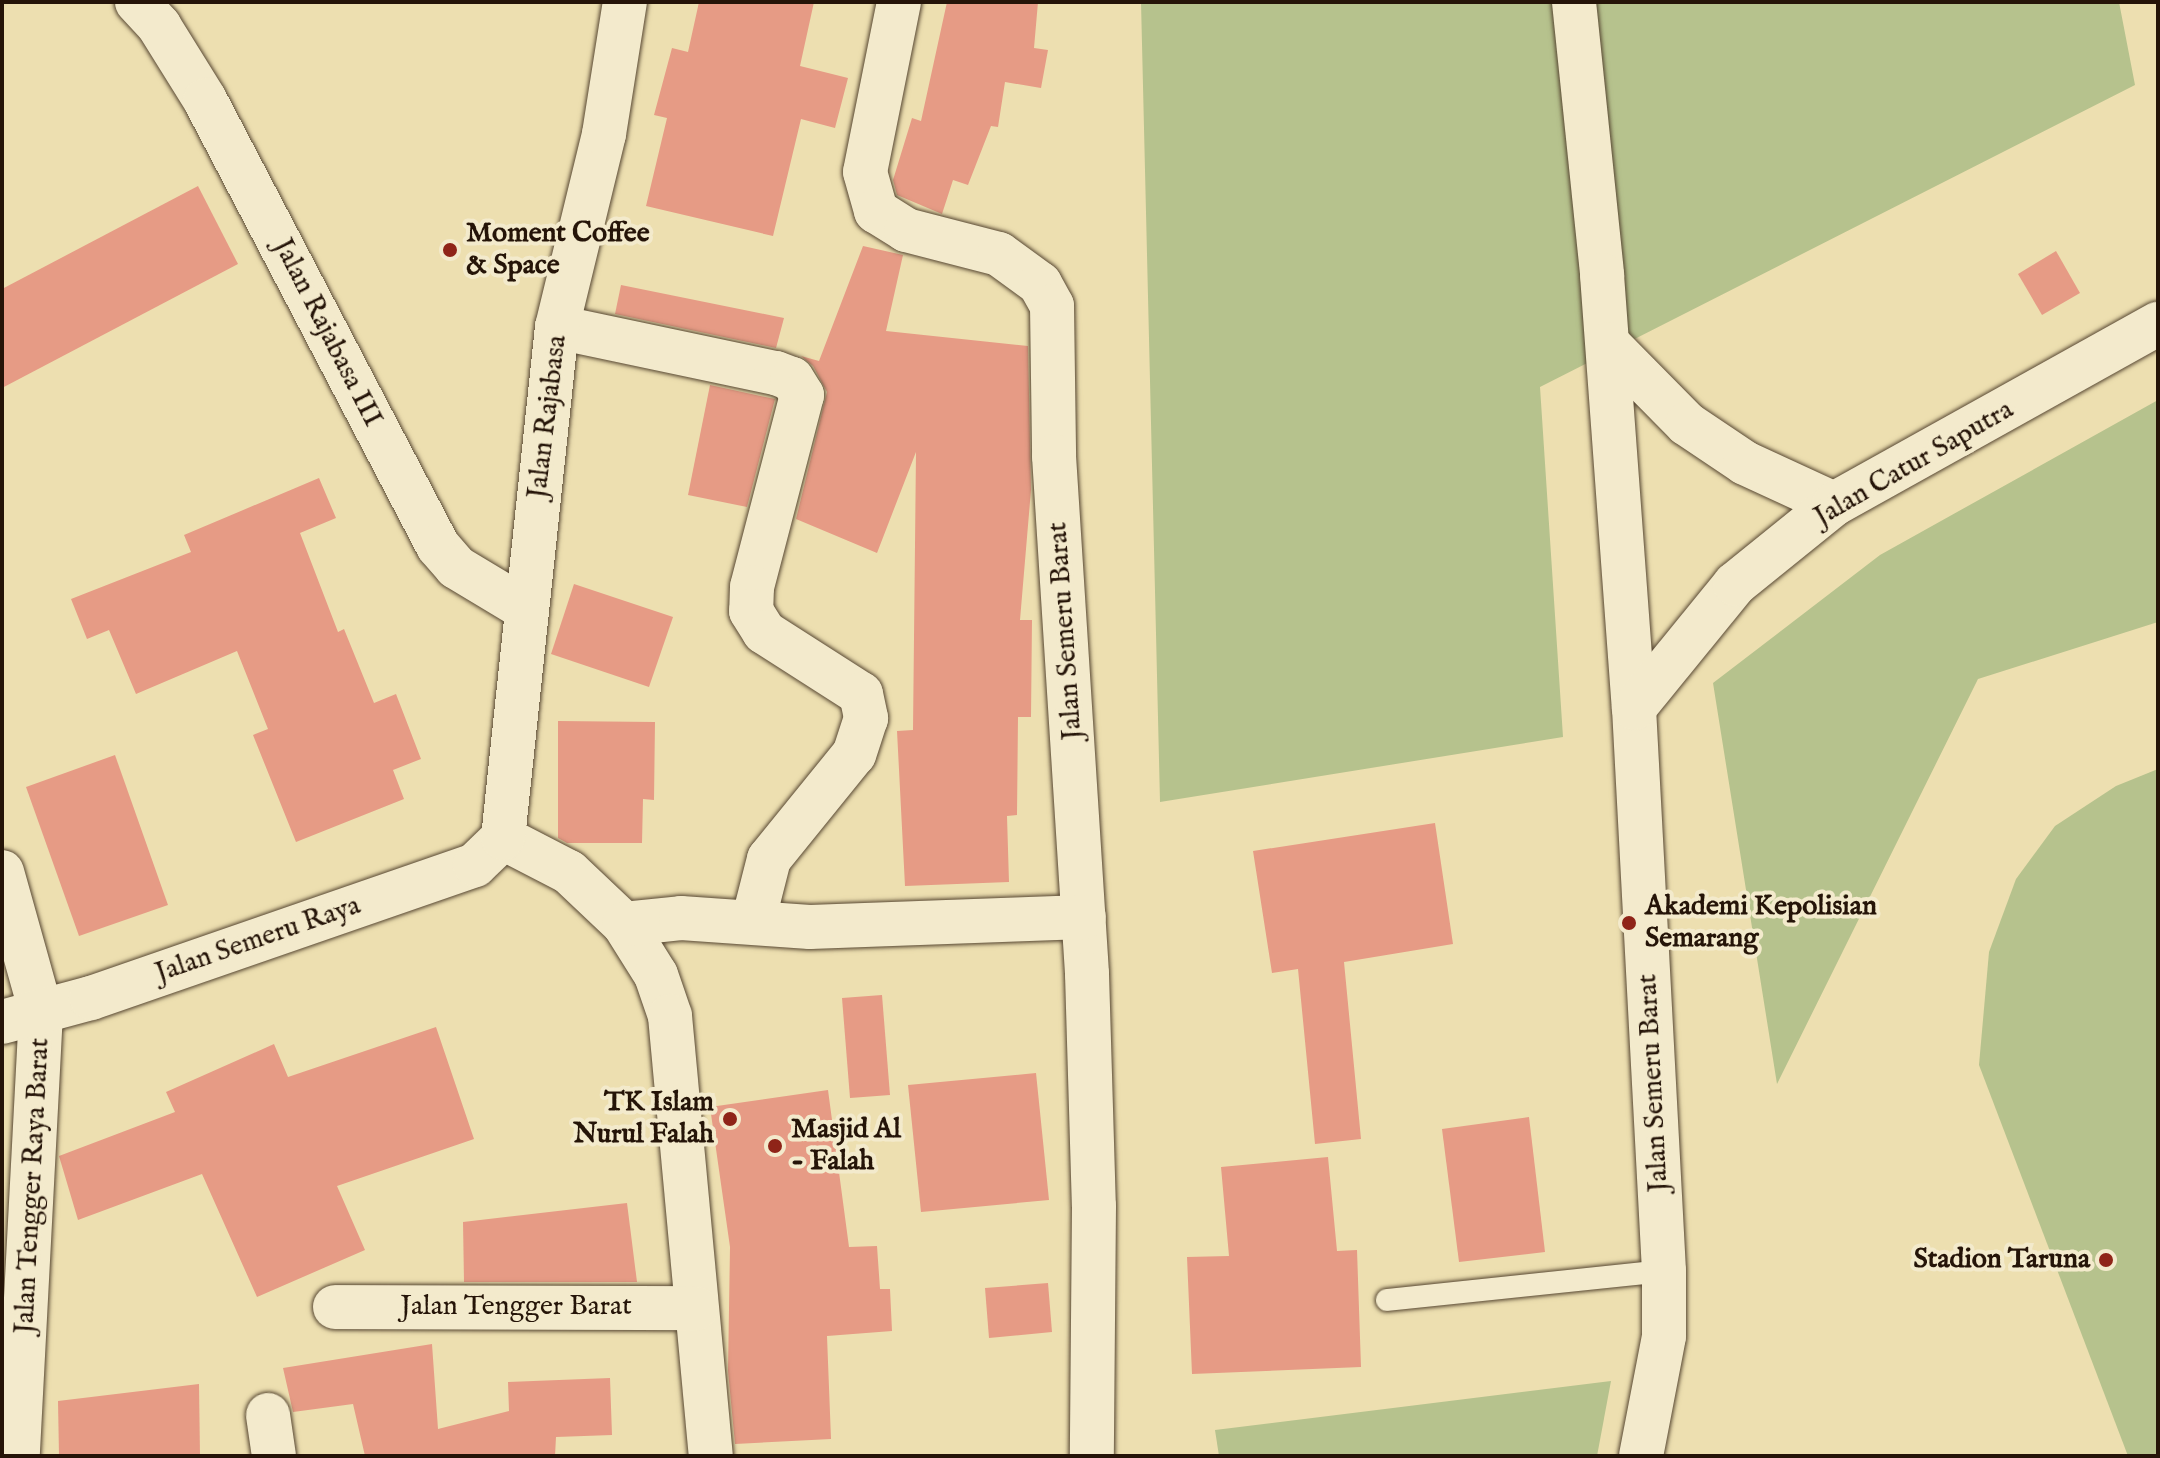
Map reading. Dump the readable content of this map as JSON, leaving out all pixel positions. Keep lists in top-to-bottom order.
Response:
{
  "streets": {
    "street": [
      "Jalan Rajabasa III",
      "Jalan Rajabasa",
      "Jalan Catur Saputra",
      "Jalan Semeru Barat",
      "Jalan Semeru Raya",
      "Jalan Tengger Raya Barat",
      "Jalan Tengger Barat"
    ]
  },
  "crossings": [
    ["Jalan Rajabasa III", "Jalan Rajabasa"],
    ["Jalan Rajabasa", "Jalan Semeru Raya"],
    ["Jalan Catur Saputra", "Jalan Semeru Barat"],
    ["Jalan Semeru Raya", "Jalan Tengger Raya Barat"]
  ],
  "places": [
    "Moment Coffee & Space",
    "Akademi Kepolisian Semarang",
    "TK Islam Nurul Falah",
    "Masjid Al - Falah",
    "Stadion Taruna"
  ]
}
